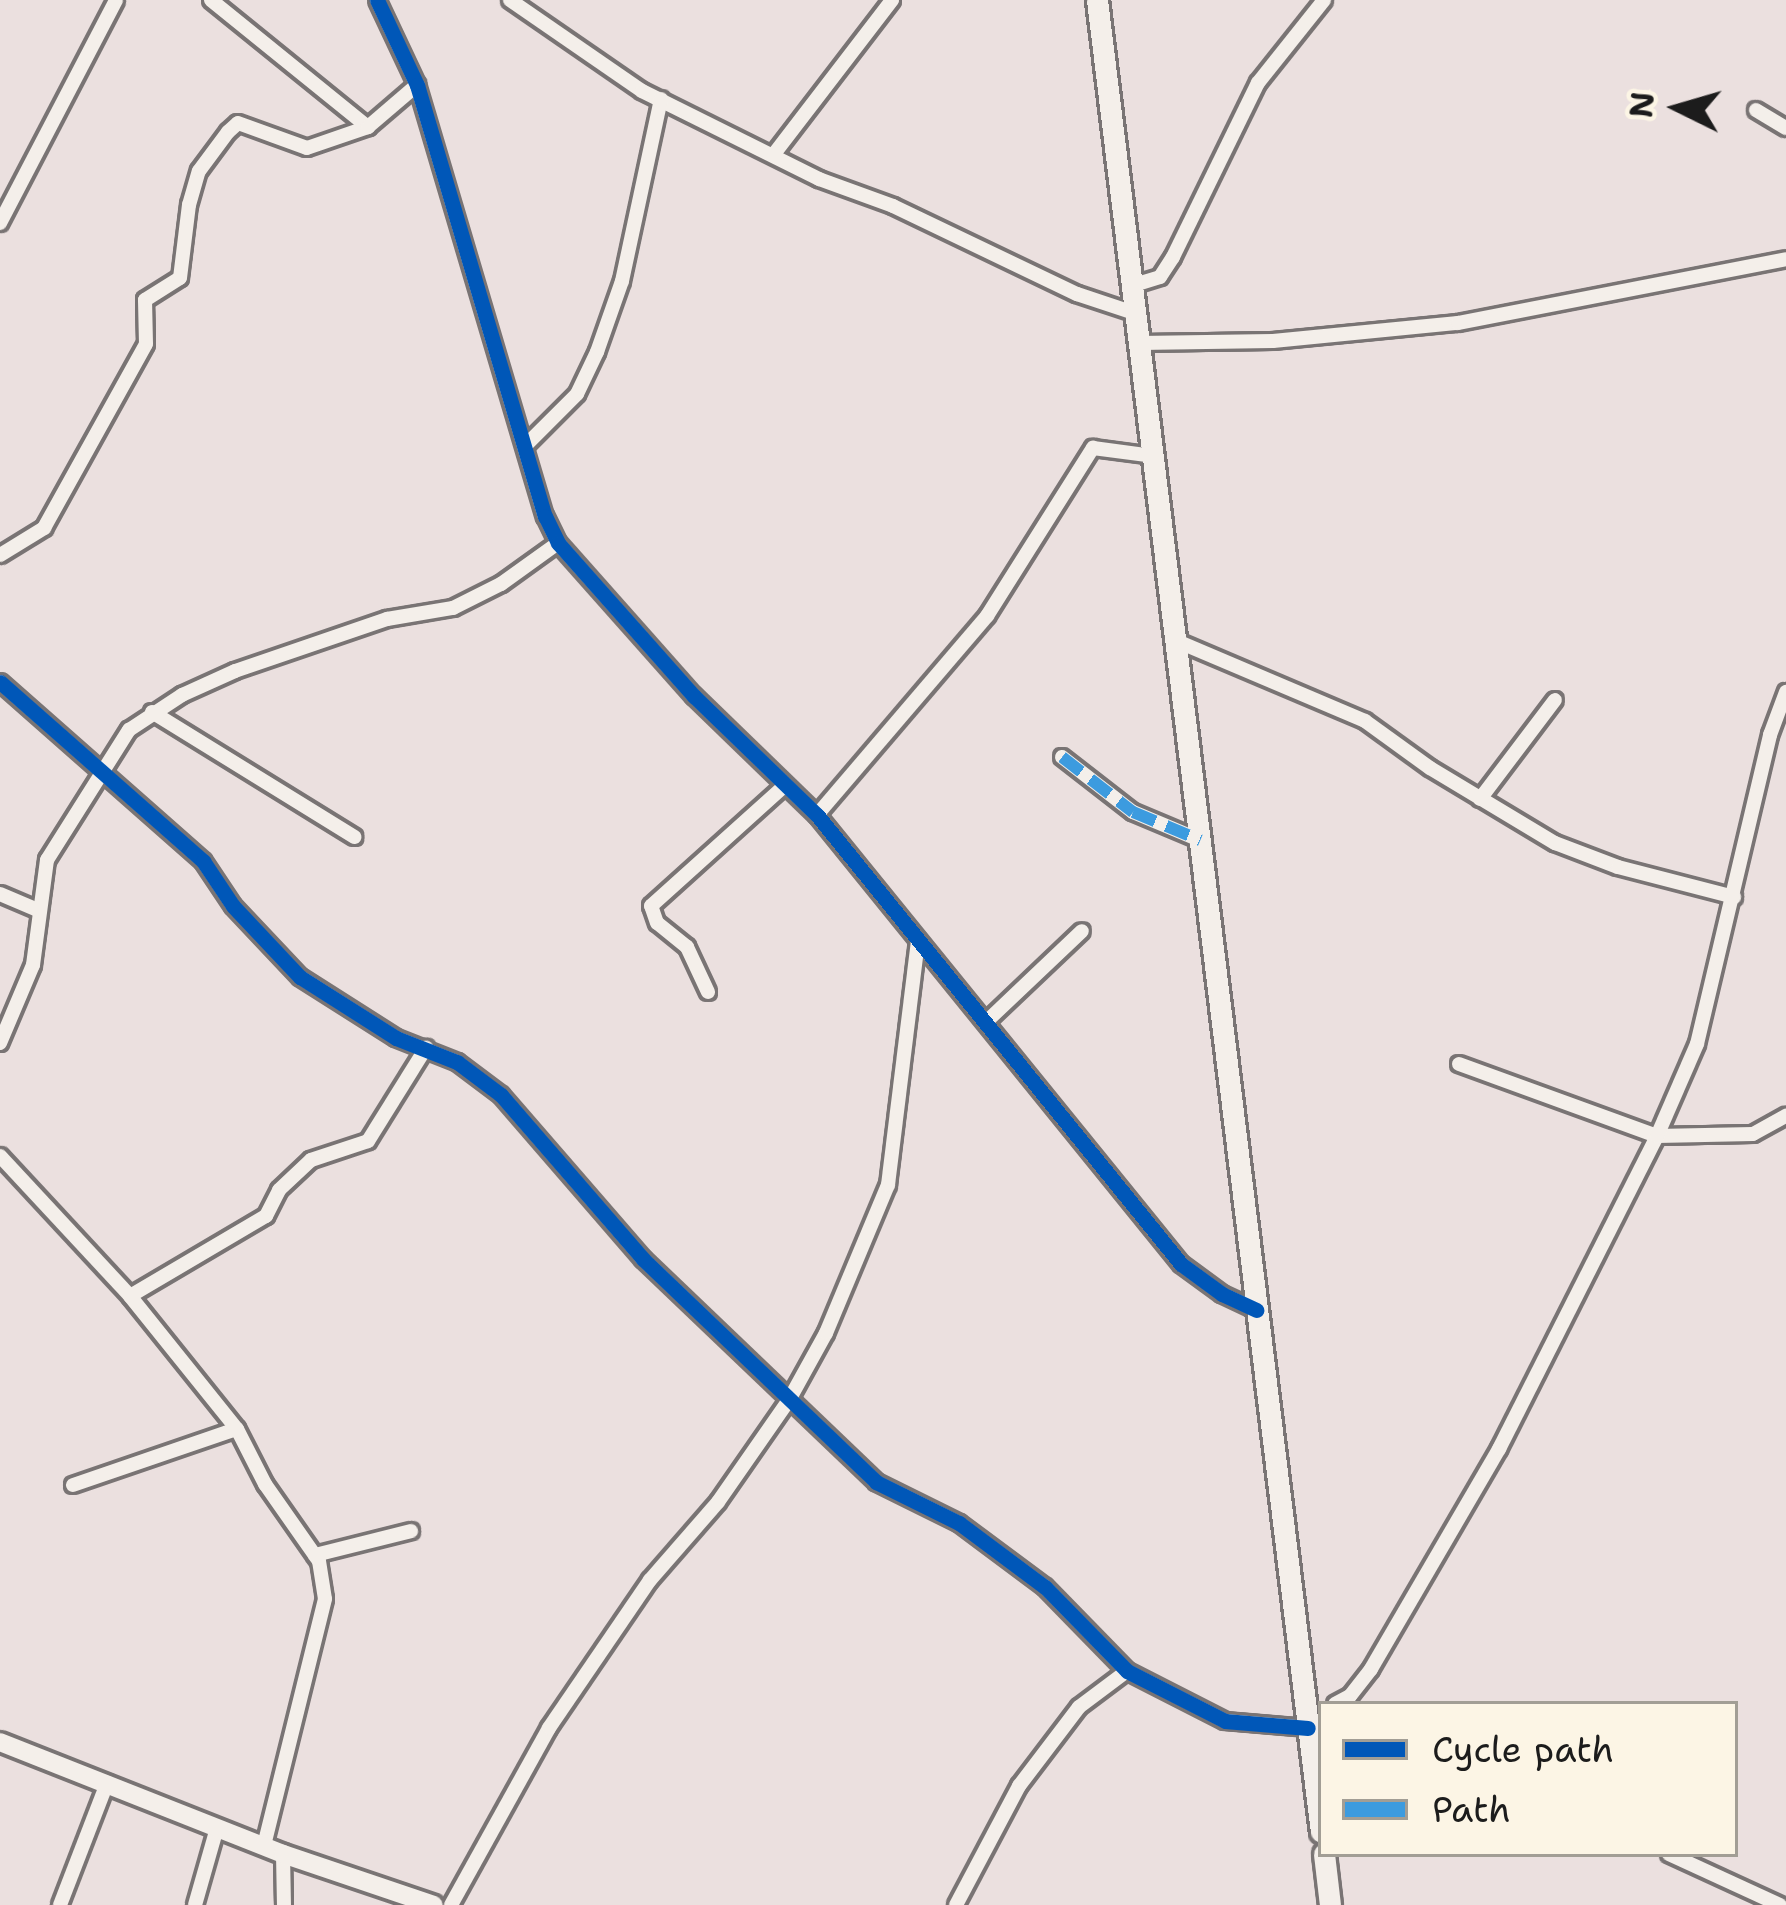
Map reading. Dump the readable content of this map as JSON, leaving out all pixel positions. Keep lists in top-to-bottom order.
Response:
{
  "legend": ["Cycle path", "Path"],
  "north": "left"
}
